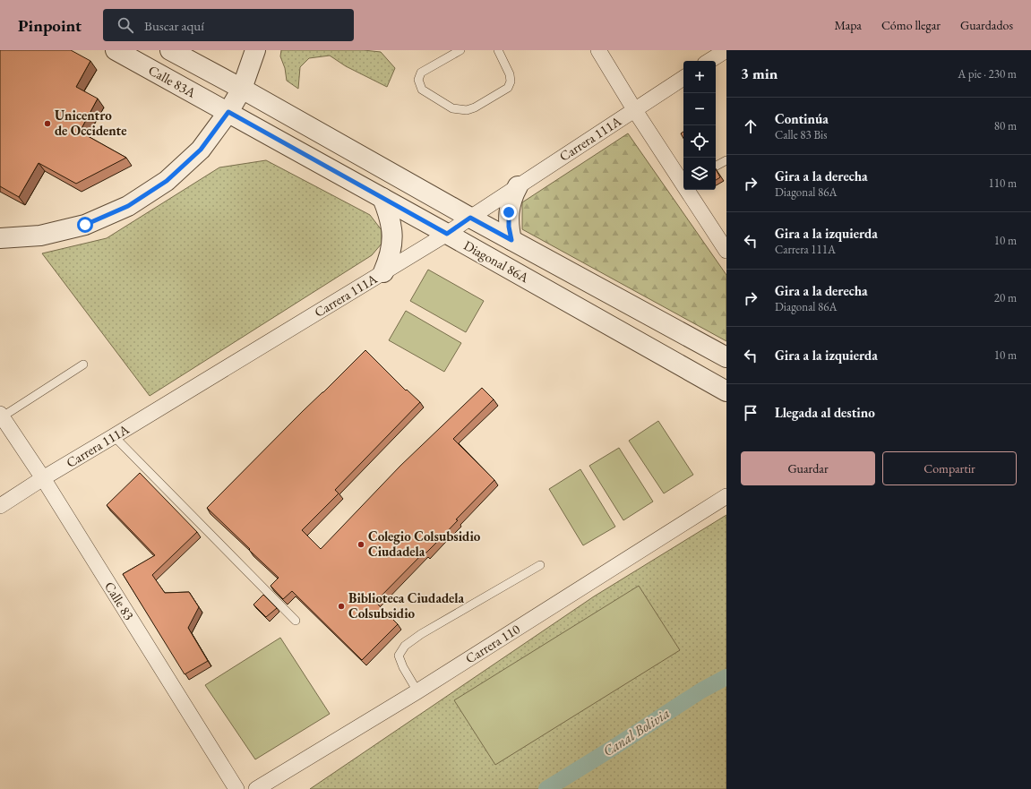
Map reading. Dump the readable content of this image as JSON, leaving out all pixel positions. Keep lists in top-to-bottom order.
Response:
{
  "streets": {
    "street": [
      "Calle 83A",
      "Carrera 111A",
      "Diagonal 86A",
      "Calle 83",
      "Carrera 110"
    ]
  },
  "crossings": [
    ["Calle 83A", "Diagonal 86A"],
    ["Carrera 111A", "Diagonal 86A"],
    ["Carrera 111A", "Calle 83"]
  ],
  "water": ["Canal Bolivia"],
  "places": ["Unicentro de Occidente", "Colegio Colsubsidio Ciudadela", "Biblioteca Ciudadela Colsubsidio"],
  "page": {
    "header": "Pinpoint",
    "search": "Buscar aquí",
    "nav": ["Mapa", "Cómo llegar", "Guardados"],
    "heading": ["3 min", "A pie · 230 m"],
    "map_buttons": ["+", "−"],
    "list": [
      ["Continúa", "Calle 83 Bis", "80 m"],
      ["Gira a la derecha", "Diagonal 86A", "110 m"],
      ["Gira a la izquierda", "Carrera 111A", "10 m"],
      ["Gira a la derecha", "Diagonal 86A", "20 m"],
      ["Gira a la izquierda", "10 m"],
      "Llegada al destino"
    ],
    "buttons": ["Guardar", "Compartir"]
  }
}
